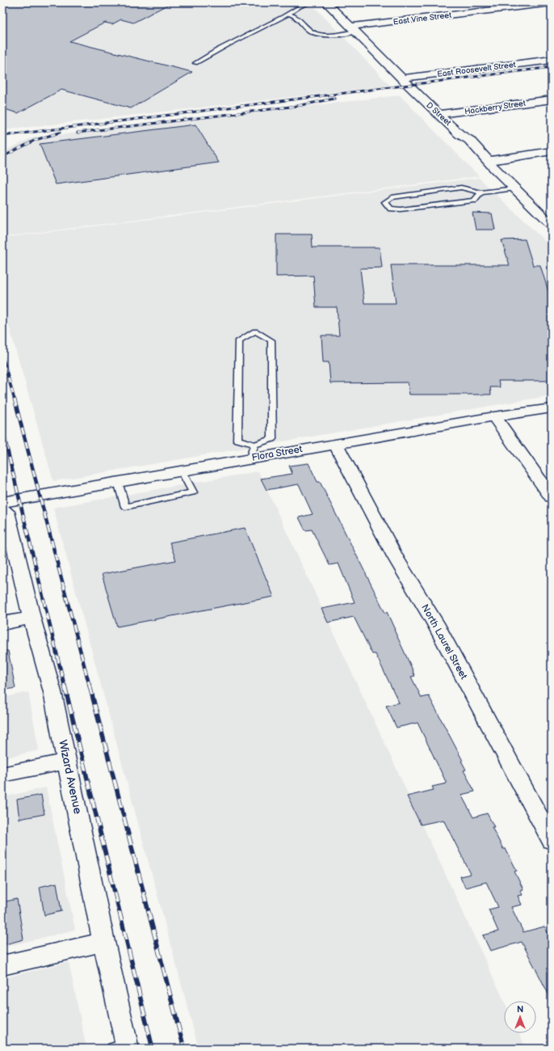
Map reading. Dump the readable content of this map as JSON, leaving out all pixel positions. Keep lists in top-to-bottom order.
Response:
{
  "streets": {
    "street": [
      "East Vine Street",
      "East Roosevelt Street",
      "Hackberry Street",
      "D Street",
      "Flora Street",
      "North Laurel Street",
      "Wizard Avenue"
    ]
  },
  "crossings": [
    ["East Vine Street", "D Street"],
    ["East Roosevelt Street", "D Street"],
    ["Hackberry Street", "D Street"],
    ["Flora Street", "North Laurel Street"]
  ],
  "north": "top"
}
